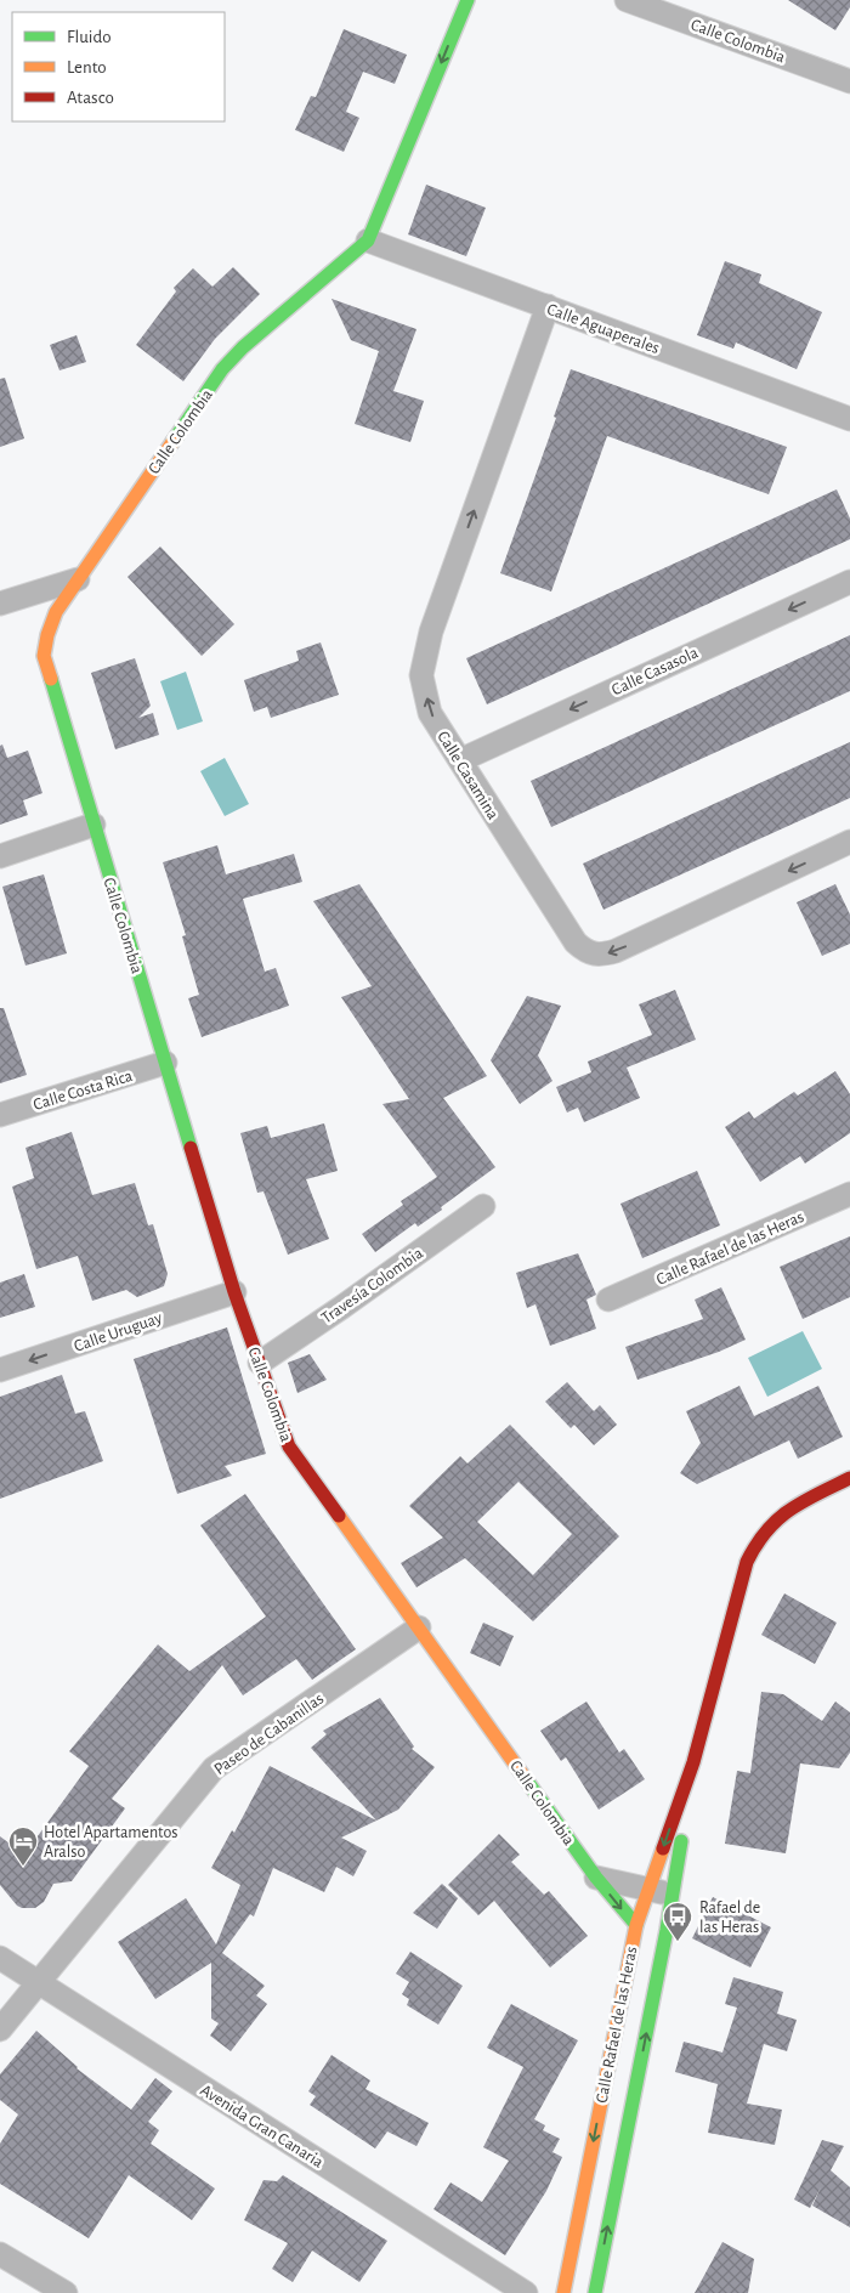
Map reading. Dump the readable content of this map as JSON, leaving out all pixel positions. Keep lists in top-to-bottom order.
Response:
{
  "streets": {
    "street": [
      "Calle Colombia",
      "Calle Aguaperales",
      "Calle Casasola",
      "Calle Casamina",
      "Calle Costa Rica",
      "Calle Rafael de las Heras",
      "Travesía Colombia",
      "Calle Uruguay",
      "Paseo de Cabanillas",
      "Avenida Gran Canaria"
    ]
  },
  "crossings": [
    ["Calle Colombia", "Calle Aguaperales"],
    ["Calle Colombia", "Calle Costa Rica"],
    ["Calle Colombia", "Calle Rafael de las Heras"],
    ["Calle Colombia", "Travesía Colombia"],
    ["Calle Colombia", "Calle Uruguay"],
    ["Calle Colombia", "Paseo de Cabanillas"],
    ["Calle Aguaperales", "Calle Casamina"],
    ["Calle Casasola", "Calle Casamina"],
    ["Paseo de Cabanillas", "Avenida Gran Canaria"]
  ],
  "one_way": ["Calle Casasola", "Calle Uruguay"],
  "places": {
    "hotel": ["Hotel Apartamentos Aralso"],
    "bus stop": ["Rafael de las Heras"]
  },
  "legend": ["Fluido", "Lento", "Atasco"]
}
